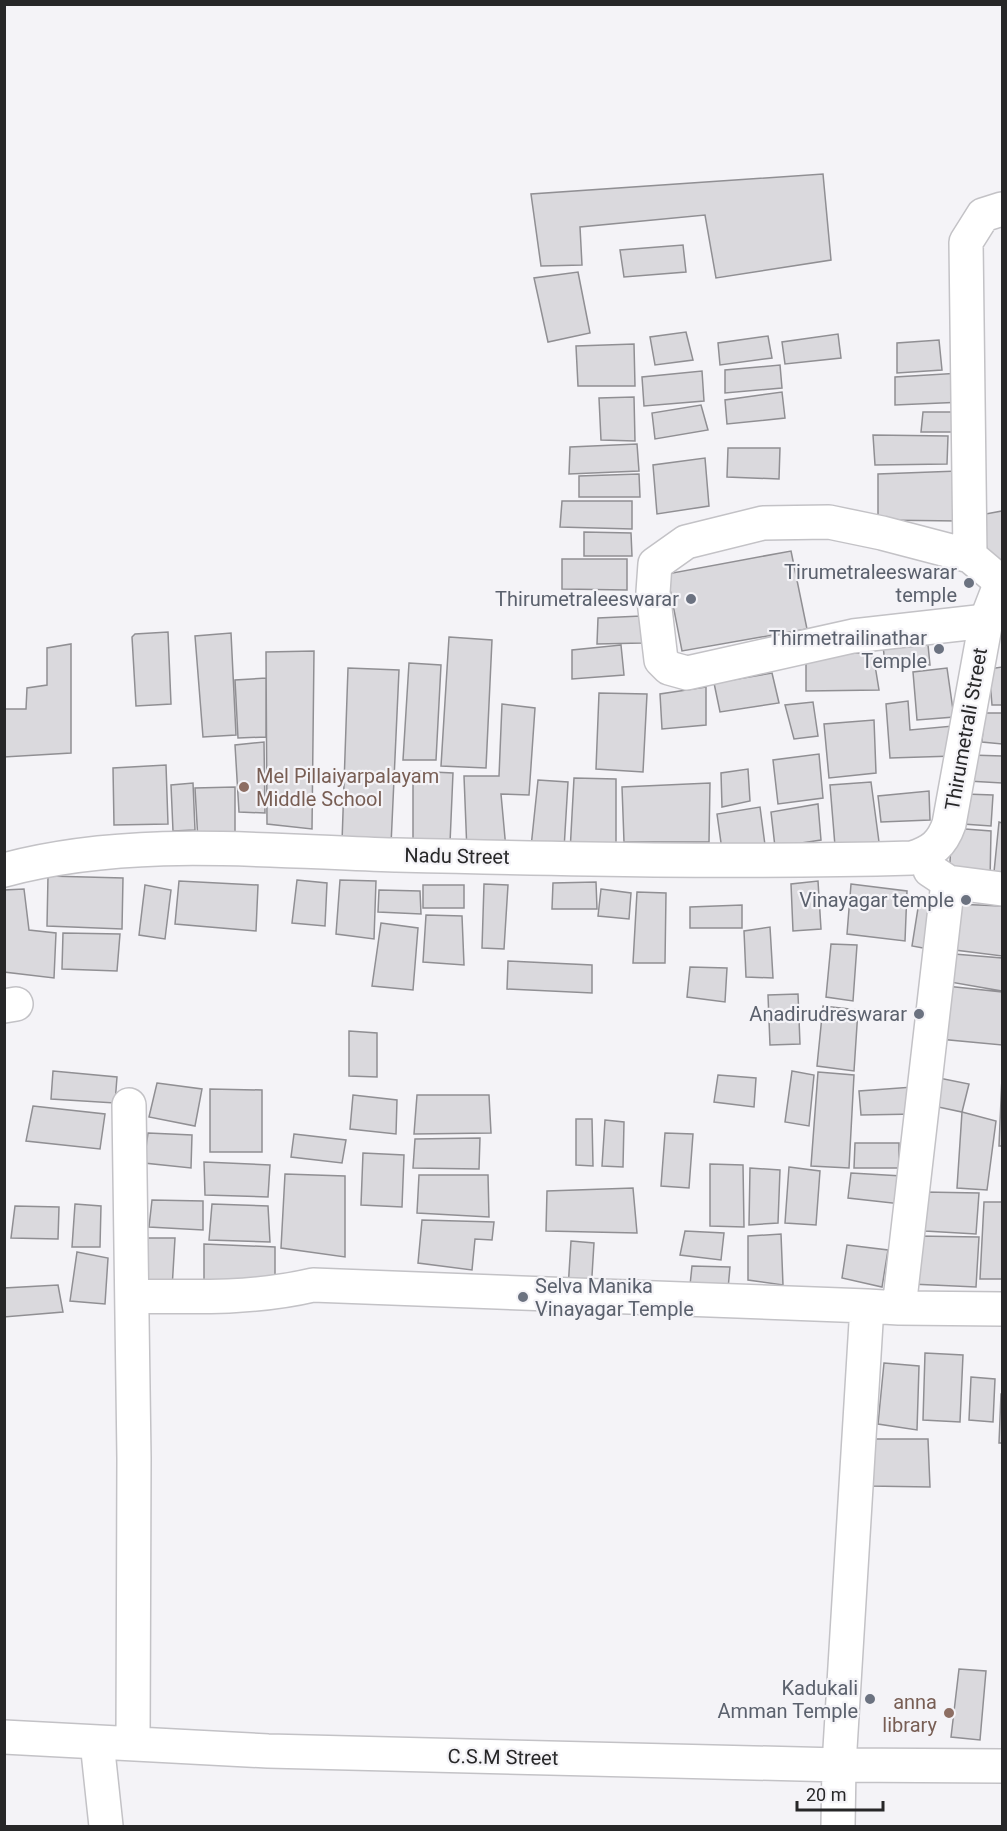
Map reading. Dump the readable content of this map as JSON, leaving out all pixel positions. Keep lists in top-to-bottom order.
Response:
{
  "streets": {
    "street": ["Thirumetrali Street", "Nadu Street", "C.S.M Street"]
  },
  "crossings": [
    ["Thirumetrali Street", "Nadu Street"]
  ],
  "places": [
    "Tirumetraleeswarar temple",
    "Thirumetraleeswarar",
    "Thirmetrailinathar Temple",
    "Mel Pillaiyarpalayam Middle School",
    "Vinayagar temple",
    "Anadirudreswarar",
    "Selva Manika Vinayagar Temple",
    "Kadukali Amman Temple",
    "anna library"
  ],
  "scale_bar": "20 m"
}
